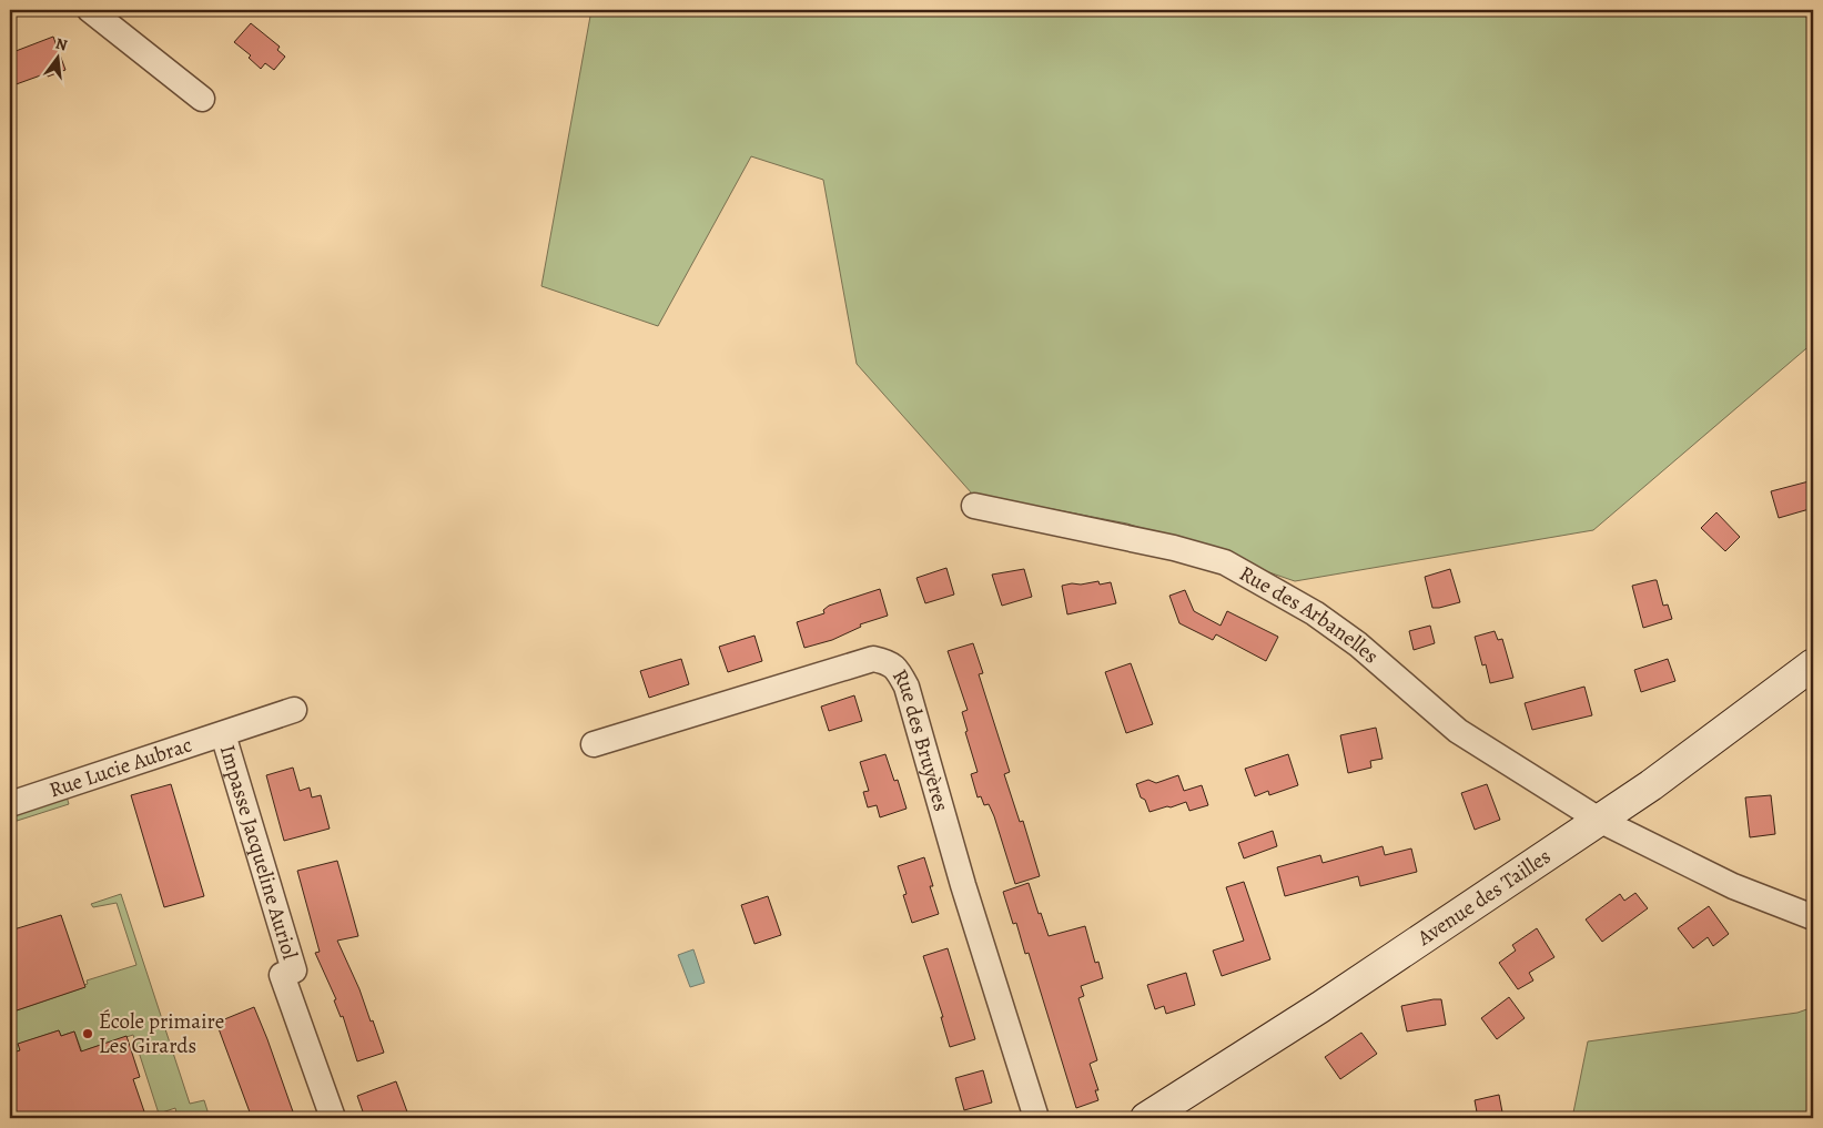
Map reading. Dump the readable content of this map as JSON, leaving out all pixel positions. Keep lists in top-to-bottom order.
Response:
{
  "streets": {
    "street": [
      "Rue des Arbanelles",
      "Rue des Bruyères",
      "Rue Lucie Aubrac",
      "Impasse Jacqueline Auriol",
      "Avenue des Tailles"
    ]
  },
  "crossings": [
    ["Rue des Arbanelles", "Avenue des Tailles"],
    ["Rue Lucie Aubrac", "Impasse Jacqueline Auriol"]
  ],
  "places": ["École primaire Les Girards"],
  "north": "top"
}
